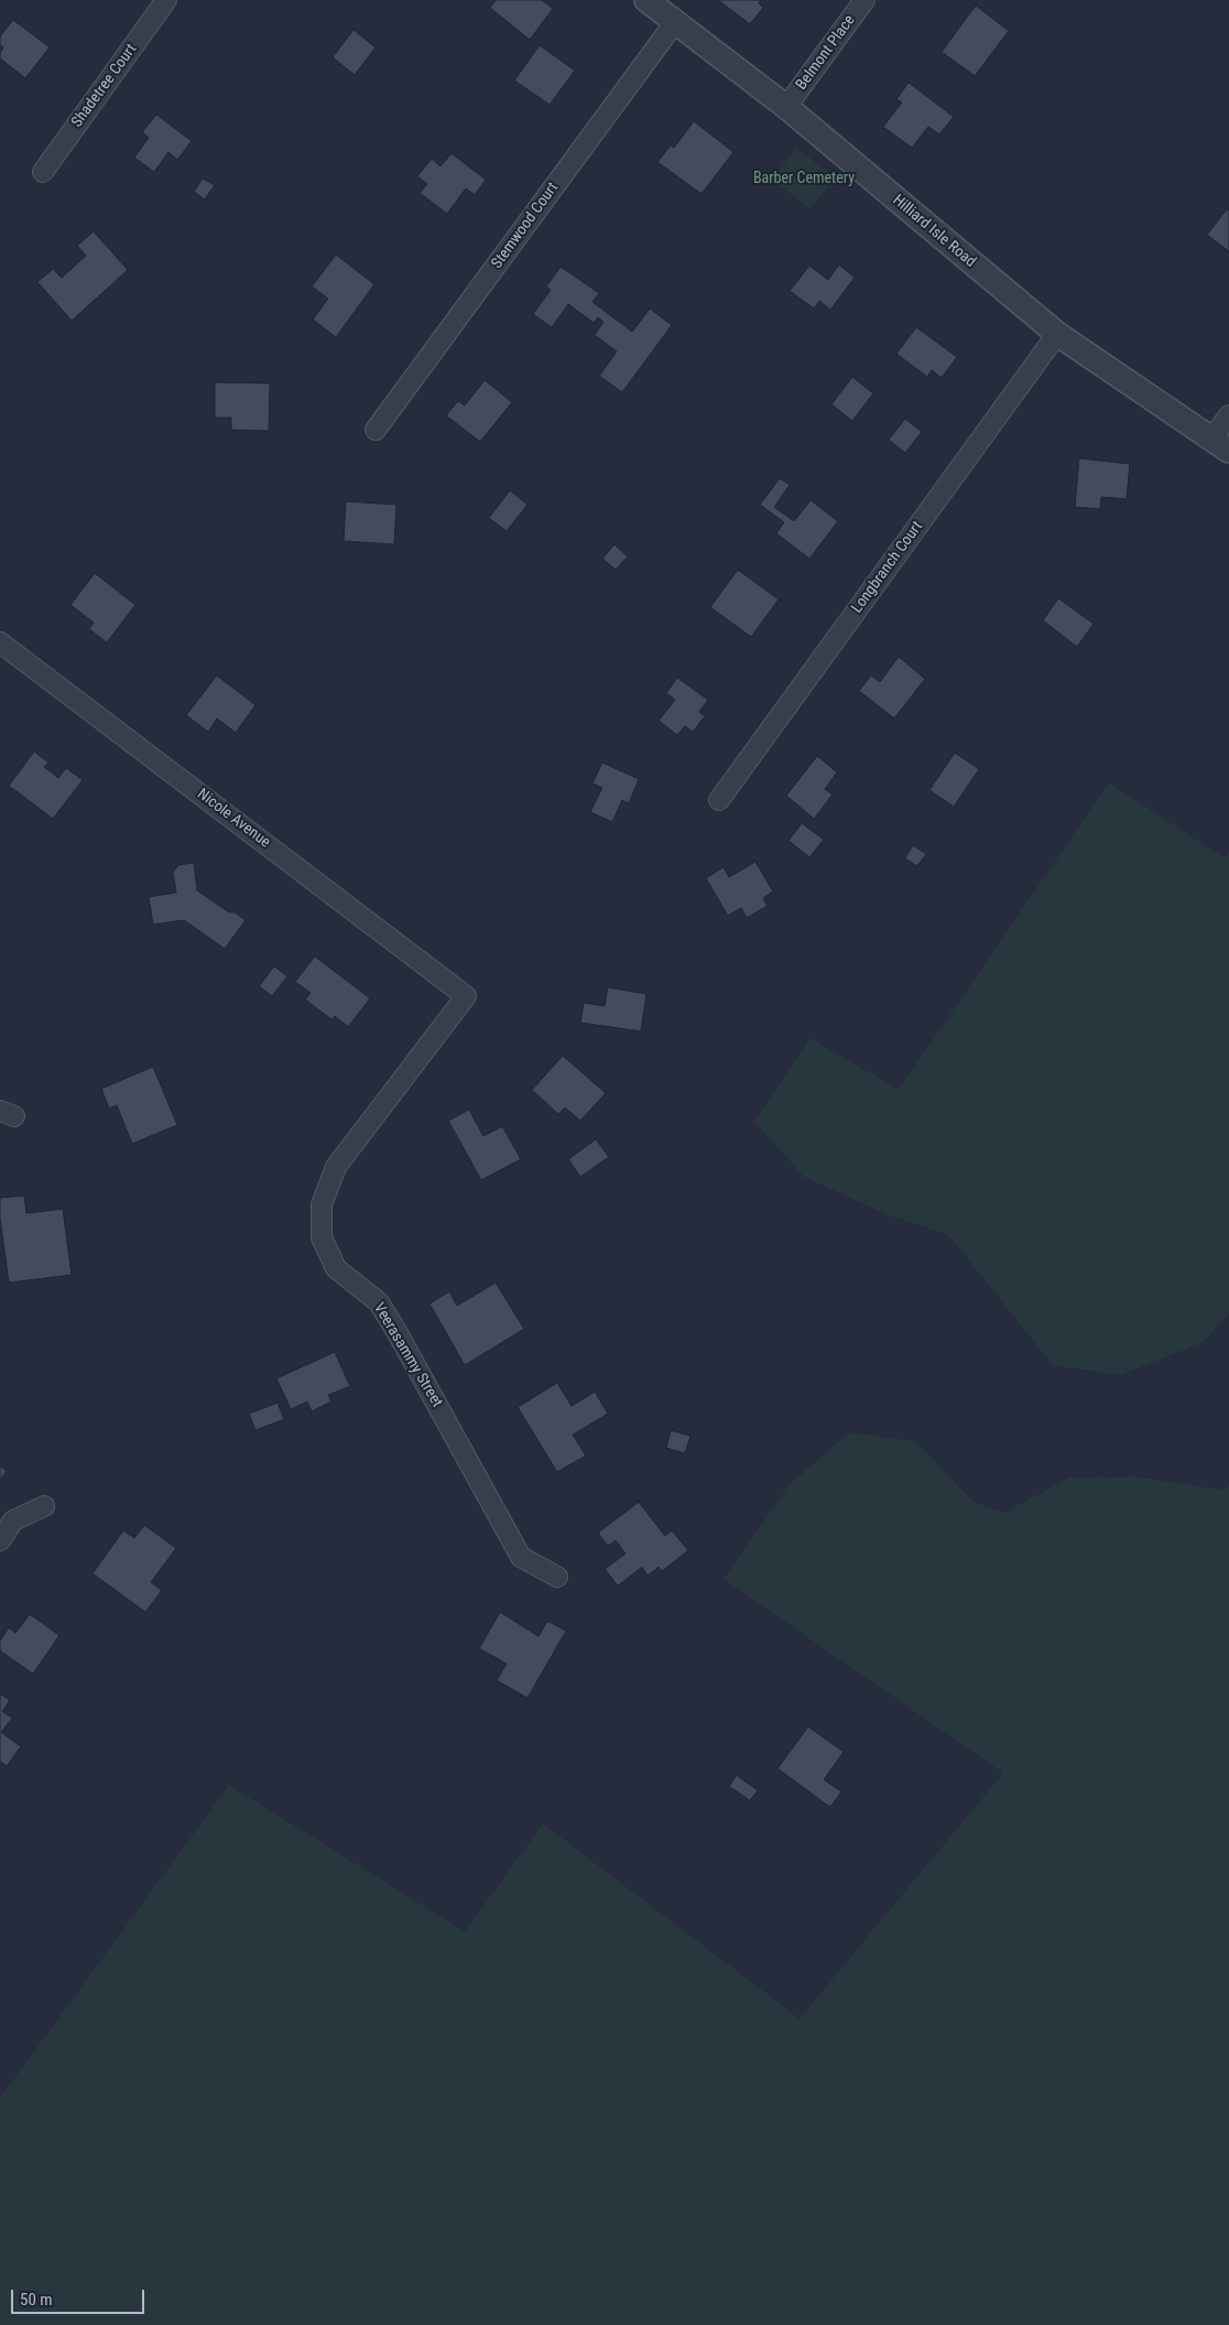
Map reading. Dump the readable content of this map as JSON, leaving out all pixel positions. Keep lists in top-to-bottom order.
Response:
{
  "streets": {
    "street": [
      "Belmont Place",
      "Shadetree Court",
      "Stemwood Court",
      "Hilliard Isle Road",
      "Longbranch Court",
      "Nicole Avenue",
      "Veerasammy Street"
    ]
  },
  "crossings": [
    ["Belmont Place", "Hilliard Isle Road"],
    ["Stemwood Court", "Hilliard Isle Road"],
    ["Hilliard Isle Road", "Longbranch Court"],
    ["Nicole Avenue", "Veerasammy Street"]
  ],
  "parks": ["Barber Cemetery"],
  "scale_bar": "50 m"
}
